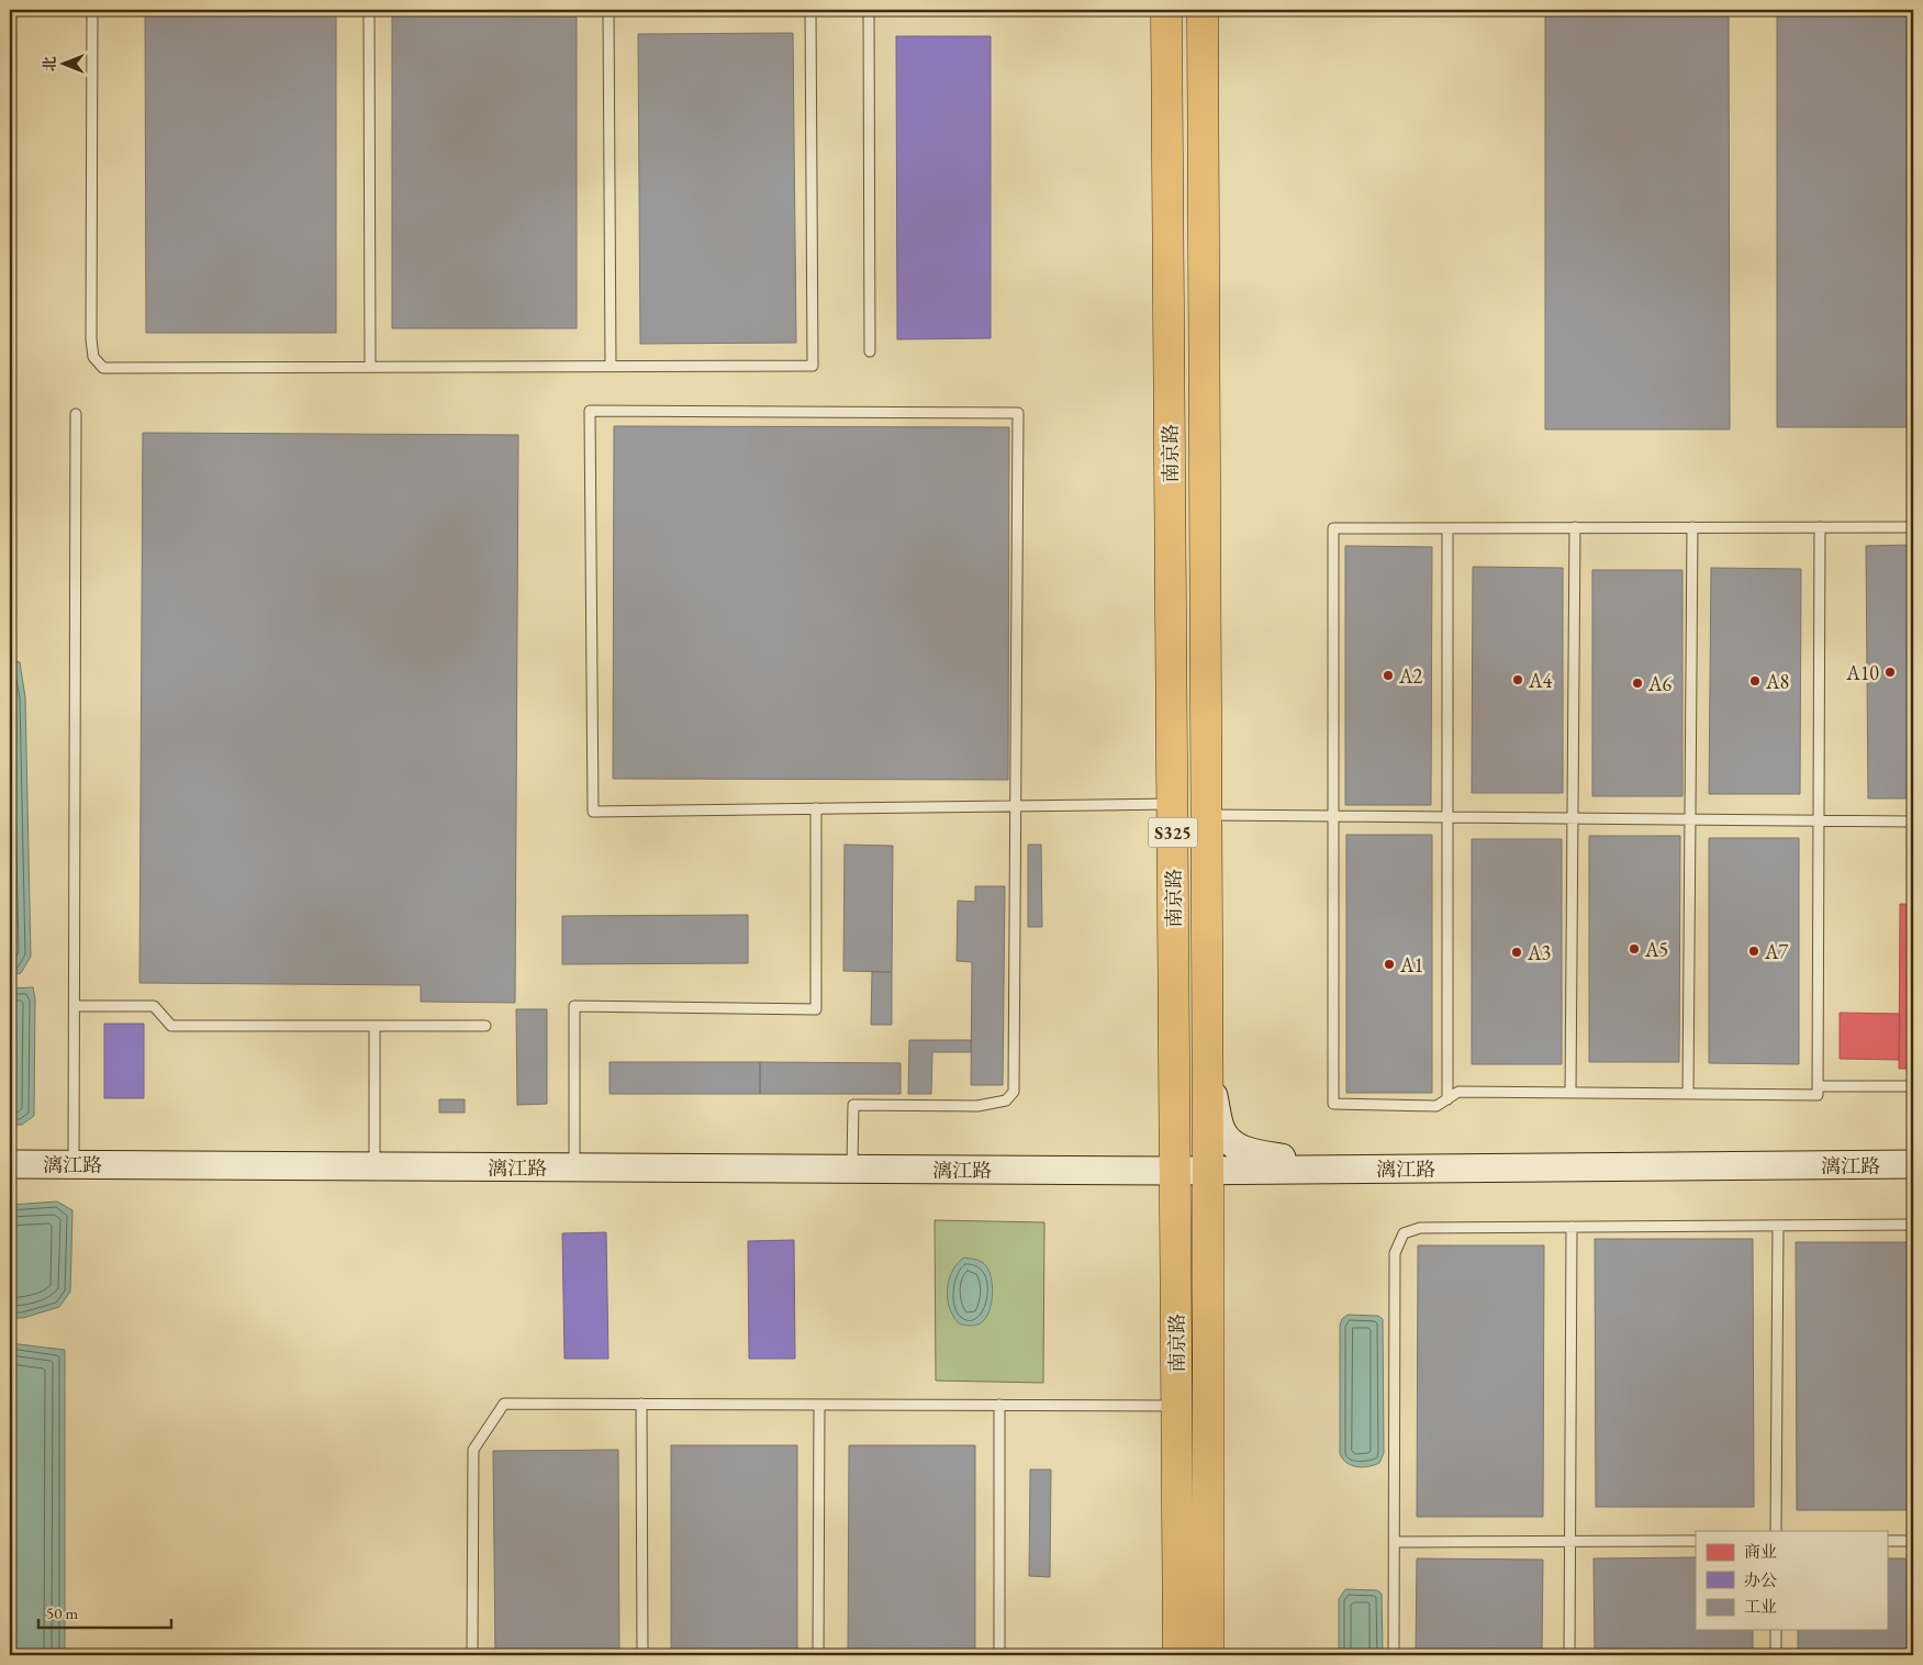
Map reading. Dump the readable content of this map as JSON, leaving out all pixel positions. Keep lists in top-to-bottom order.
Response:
{
  "streets": {
    "main road": ["南京路", "S325"],
    "street": ["漓江路"]
  },
  "crossings": [
    ["南京路", "漓江路"]
  ],
  "places": [
    "A10",
    "A2",
    "A4",
    "A8",
    "A6",
    "A5",
    "A7",
    "A3",
    "A1"
  ],
  "legend": ["商业", "办公", "工业"],
  "scale_bar": "50 m",
  "north": "left"
}
